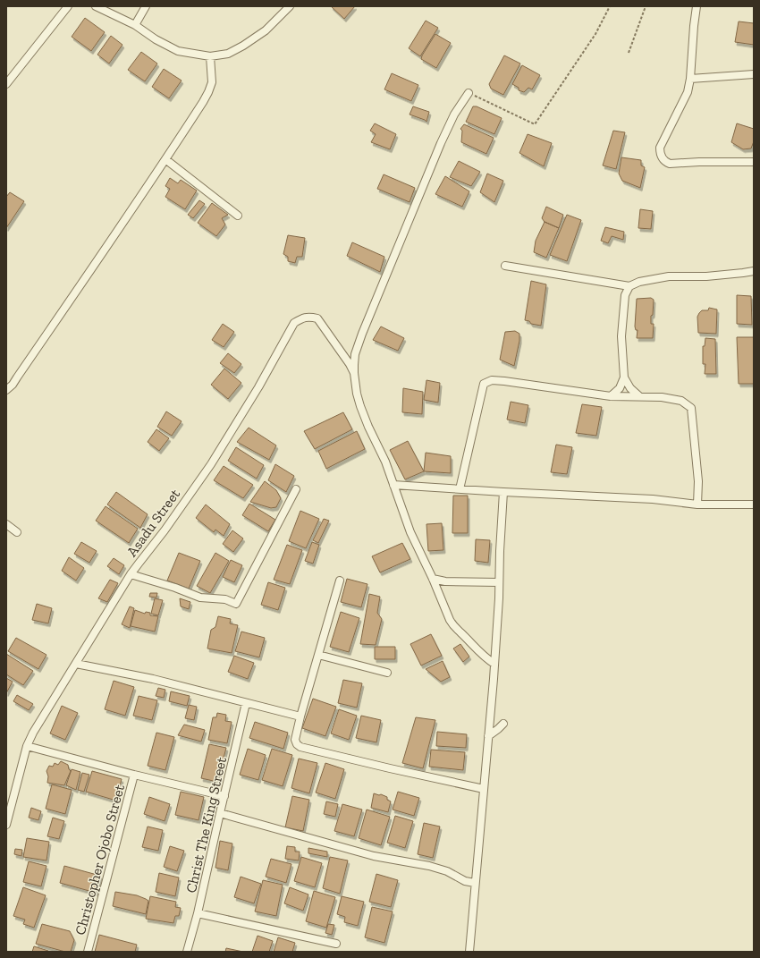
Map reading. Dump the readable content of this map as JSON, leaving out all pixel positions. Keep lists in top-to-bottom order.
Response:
{
  "streets": {
    "street": ["Asadu Street", "Christ The King Street", "Christopher Ojobo Street"]
  }
}
